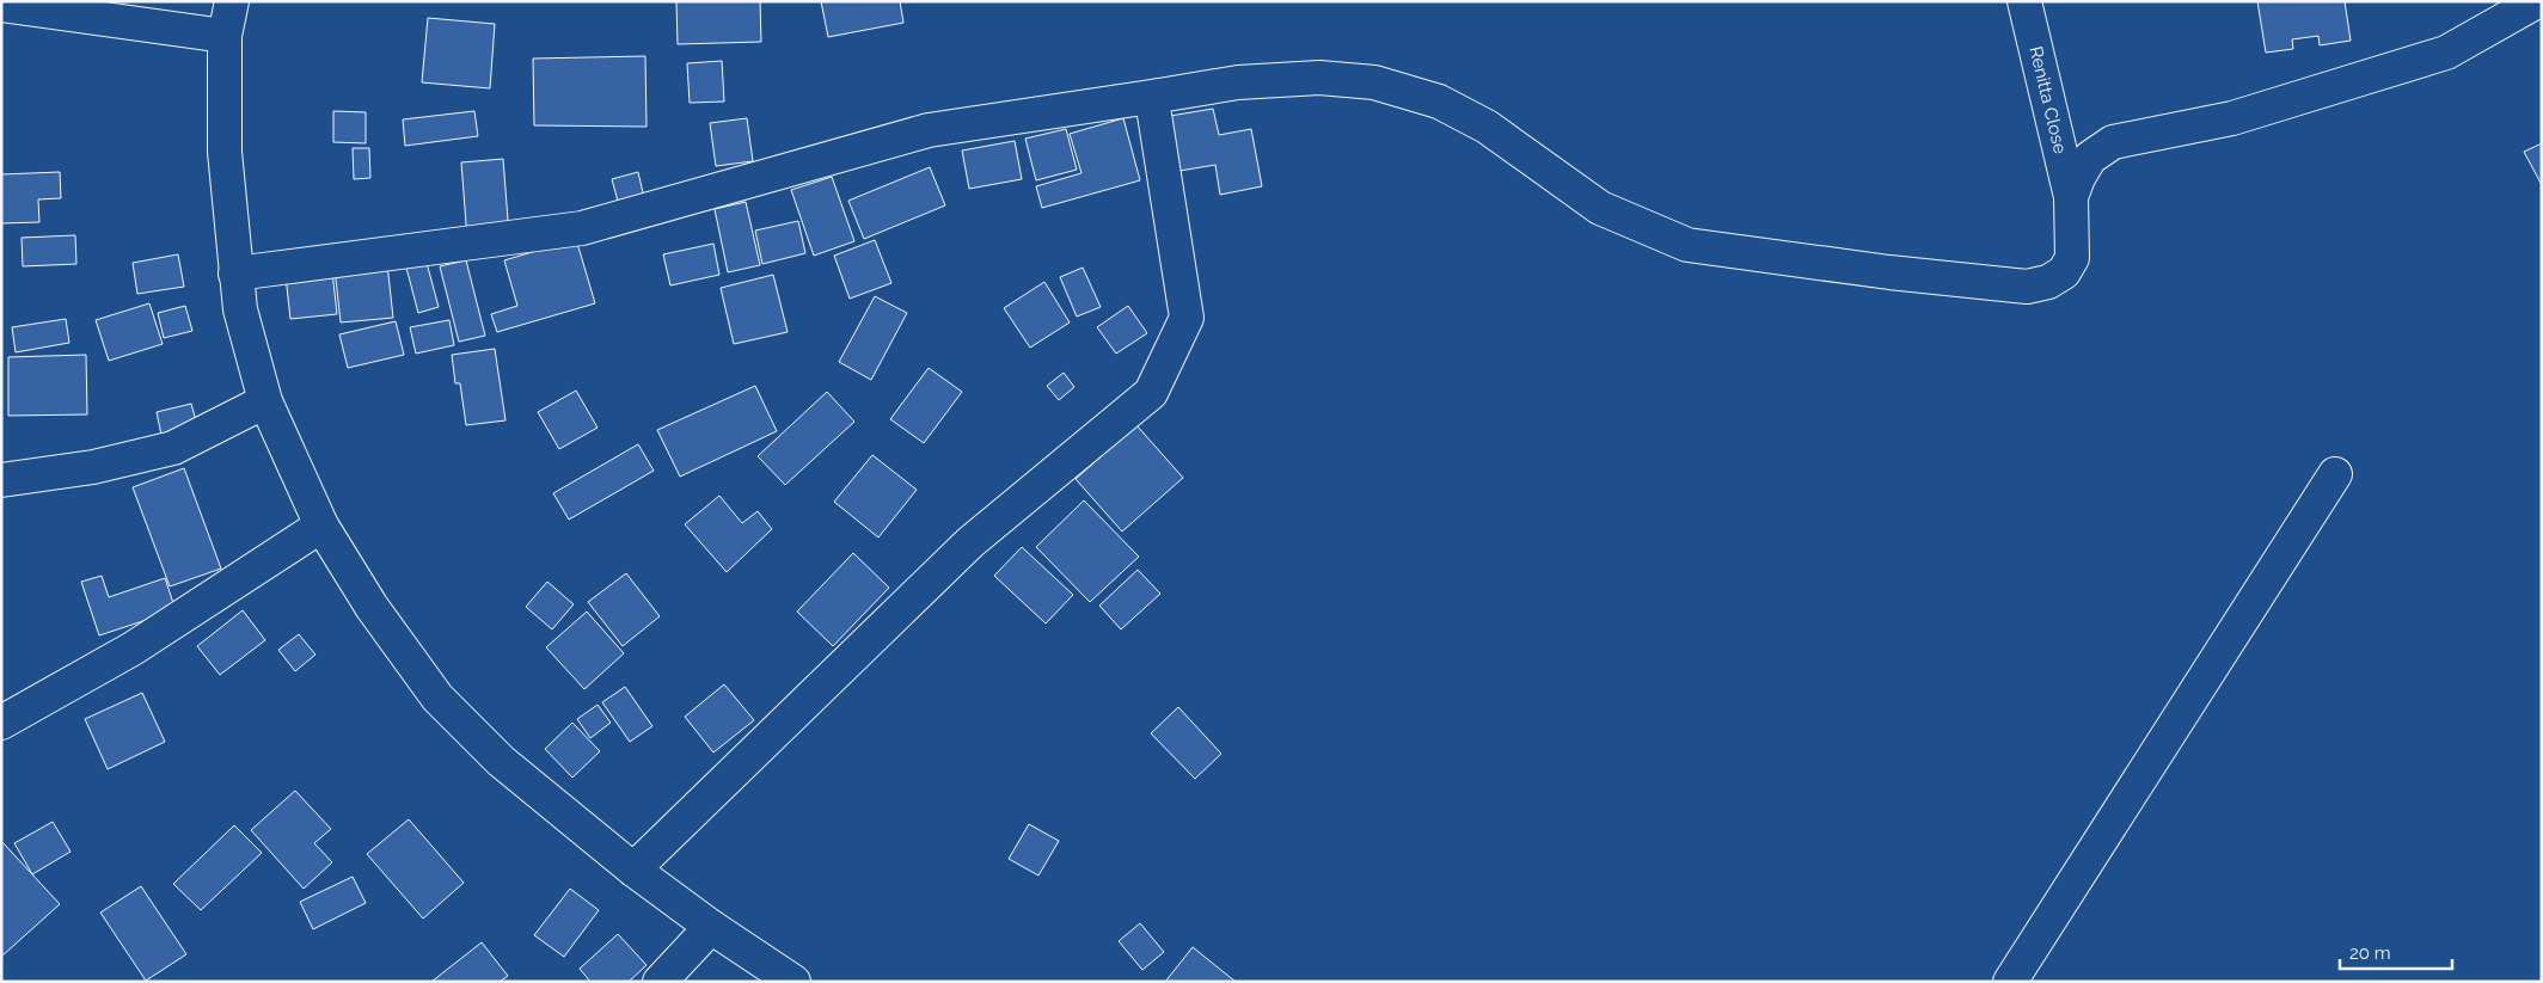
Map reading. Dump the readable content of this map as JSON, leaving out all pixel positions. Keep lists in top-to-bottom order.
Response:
{
  "streets": {
    "street": ["Renitta Close"]
  },
  "scale_bar": "20 m"
}
